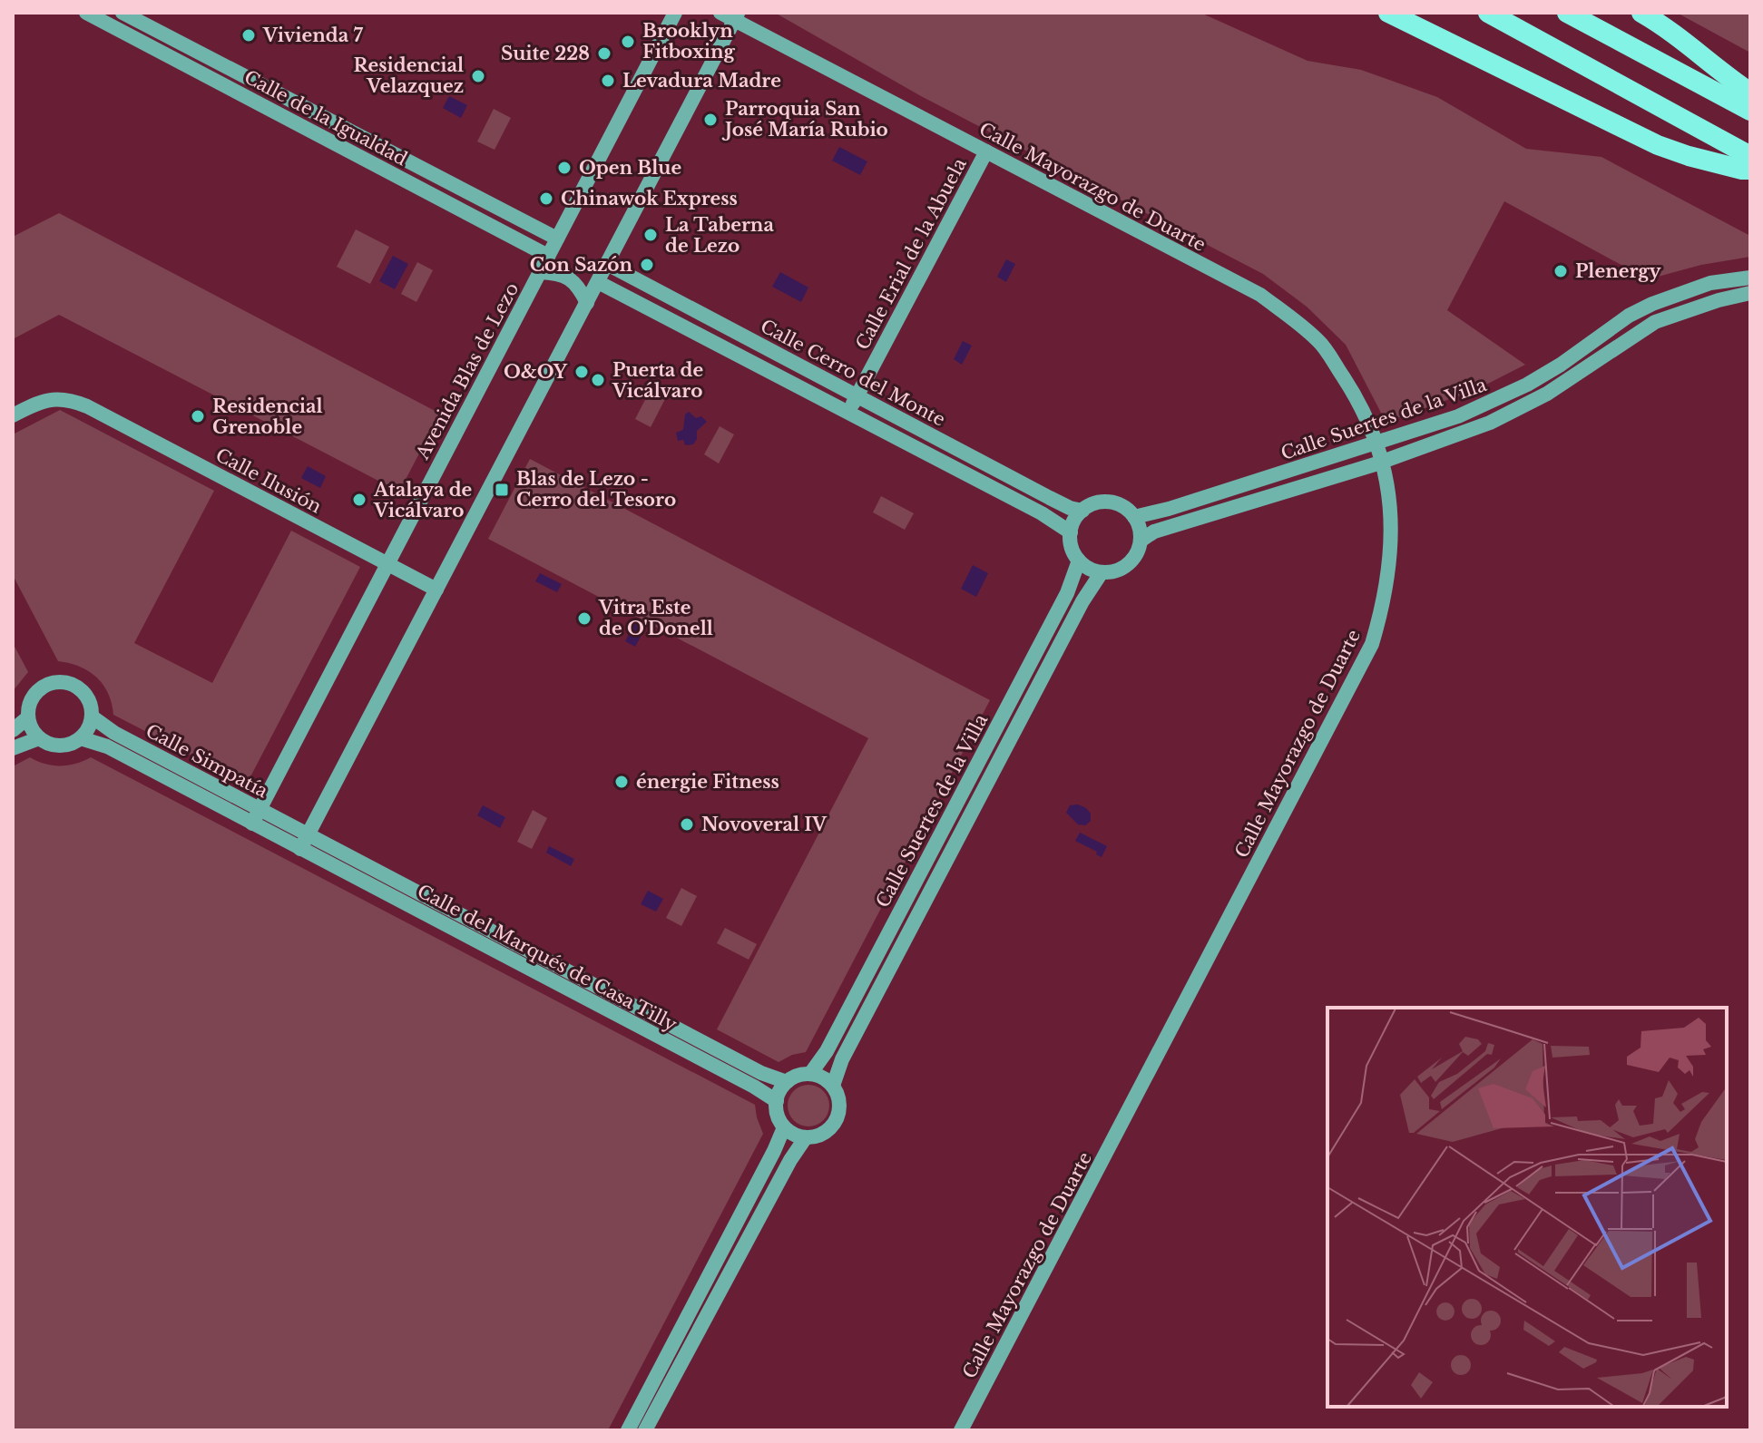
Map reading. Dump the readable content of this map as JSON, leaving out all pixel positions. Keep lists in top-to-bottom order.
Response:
{
  "streets": {
    "main road": [
      "Calle de la Igualdad",
      "Calle Mayorazgo de Duarte",
      "Calle Erial de la Abuela",
      "Avenida Blas de Lezo",
      "Calle Cerro del Monte",
      "Calle Suertes de la Villa",
      "Calle Ilusión",
      "Calle Simpatía",
      "Calle del Marqués de Casa Tilly"
    ]
  },
  "crossings": [
    ["Calle de la Igualdad", "Avenida Blas de Lezo"],
    ["Calle Mayorazgo de Duarte", "Calle Erial de la Abuela"],
    ["Calle Mayorazgo de Duarte", "Calle Suertes de la Villa"],
    ["Calle Erial de la Abuela", "Calle Cerro del Monte"],
    ["Avenida Blas de Lezo", "Calle Ilusión"],
    ["Avenida Blas de Lezo", "Calle Simpatía"],
    ["Calle Cerro del Monte", "Calle Suertes de la Villa"],
    ["Calle Suertes de la Villa", "Calle del Marqués de Casa Tilly"],
    ["Calle Simpatía", "Calle del Marqués de Casa Tilly"]
  ],
  "places": {
    "other": [
      "Vivienda 7",
      "Brooklyn Fitboxing",
      "Suite 228",
      "Residencial Velazquez",
      "Levadura Madre",
      "Parroquia San José María Rubio",
      "Open Blue",
      "Chinawok Express",
      "La Taberna de Lezo",
      "Con Sazón",
      "Plenergy",
      "O&OY",
      "Puerta de Vicálvaro",
      "Residencial Grenoble",
      "Atalaya de Vicálvaro",
      "Vitra Este de O'Donell",
      "énergie Fitness",
      "Novoveral IV"
    ],
    "transit": ["Blas de Lezo - Cerro del Tesoro"]
  }
}
